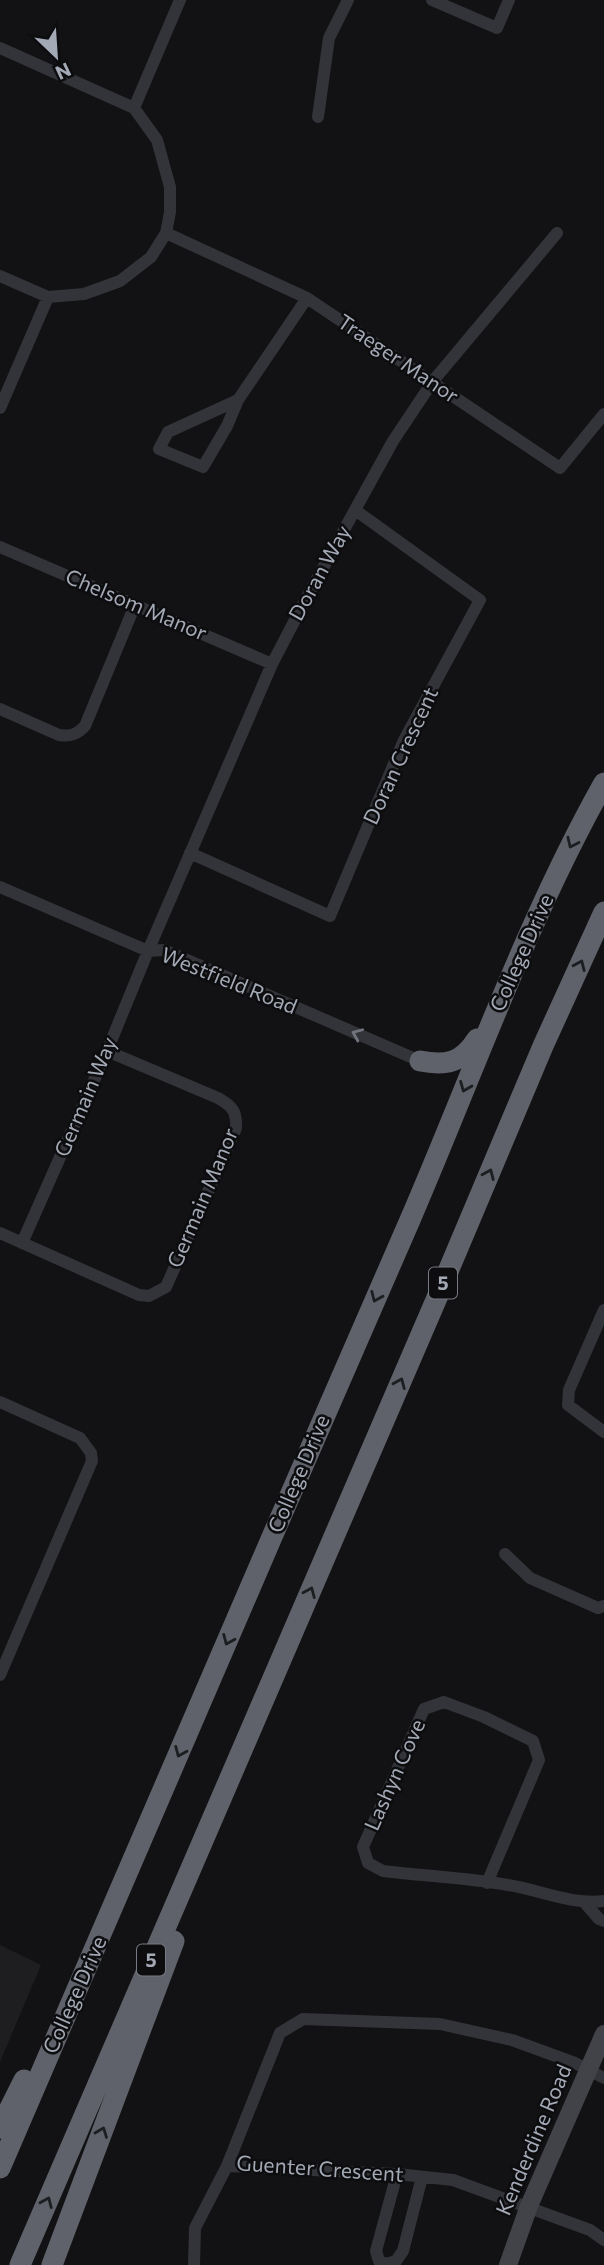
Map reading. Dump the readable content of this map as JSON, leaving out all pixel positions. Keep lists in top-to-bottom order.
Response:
{
  "streets": {
    "highway": ["College Drive", "5"],
    "street": [
      "Traeger Manor",
      "Doran Way",
      "Chelsom Manor",
      "Doran Crescent",
      "Westfield Road",
      "Germain Way",
      "Germain Manor",
      "Lashyn Cove",
      "Kenderdine Road",
      "Guenter Crescent"
    ]
  },
  "crossings": [
    ["Traeger Manor", "Doran Way"],
    ["Doran Way", "Chelsom Manor"],
    ["Doran Way", "Doran Crescent"],
    ["Doran Way", "Westfield Road"],
    ["Doran Way", "Germain Way"],
    ["Westfield Road", "Germain Way"],
    ["Germain Way", "Germain Manor"],
    ["Kenderdine Road", "Guenter Crescent"]
  ],
  "one_way": ["Westfield Road"],
  "north": "bottom right"
}
